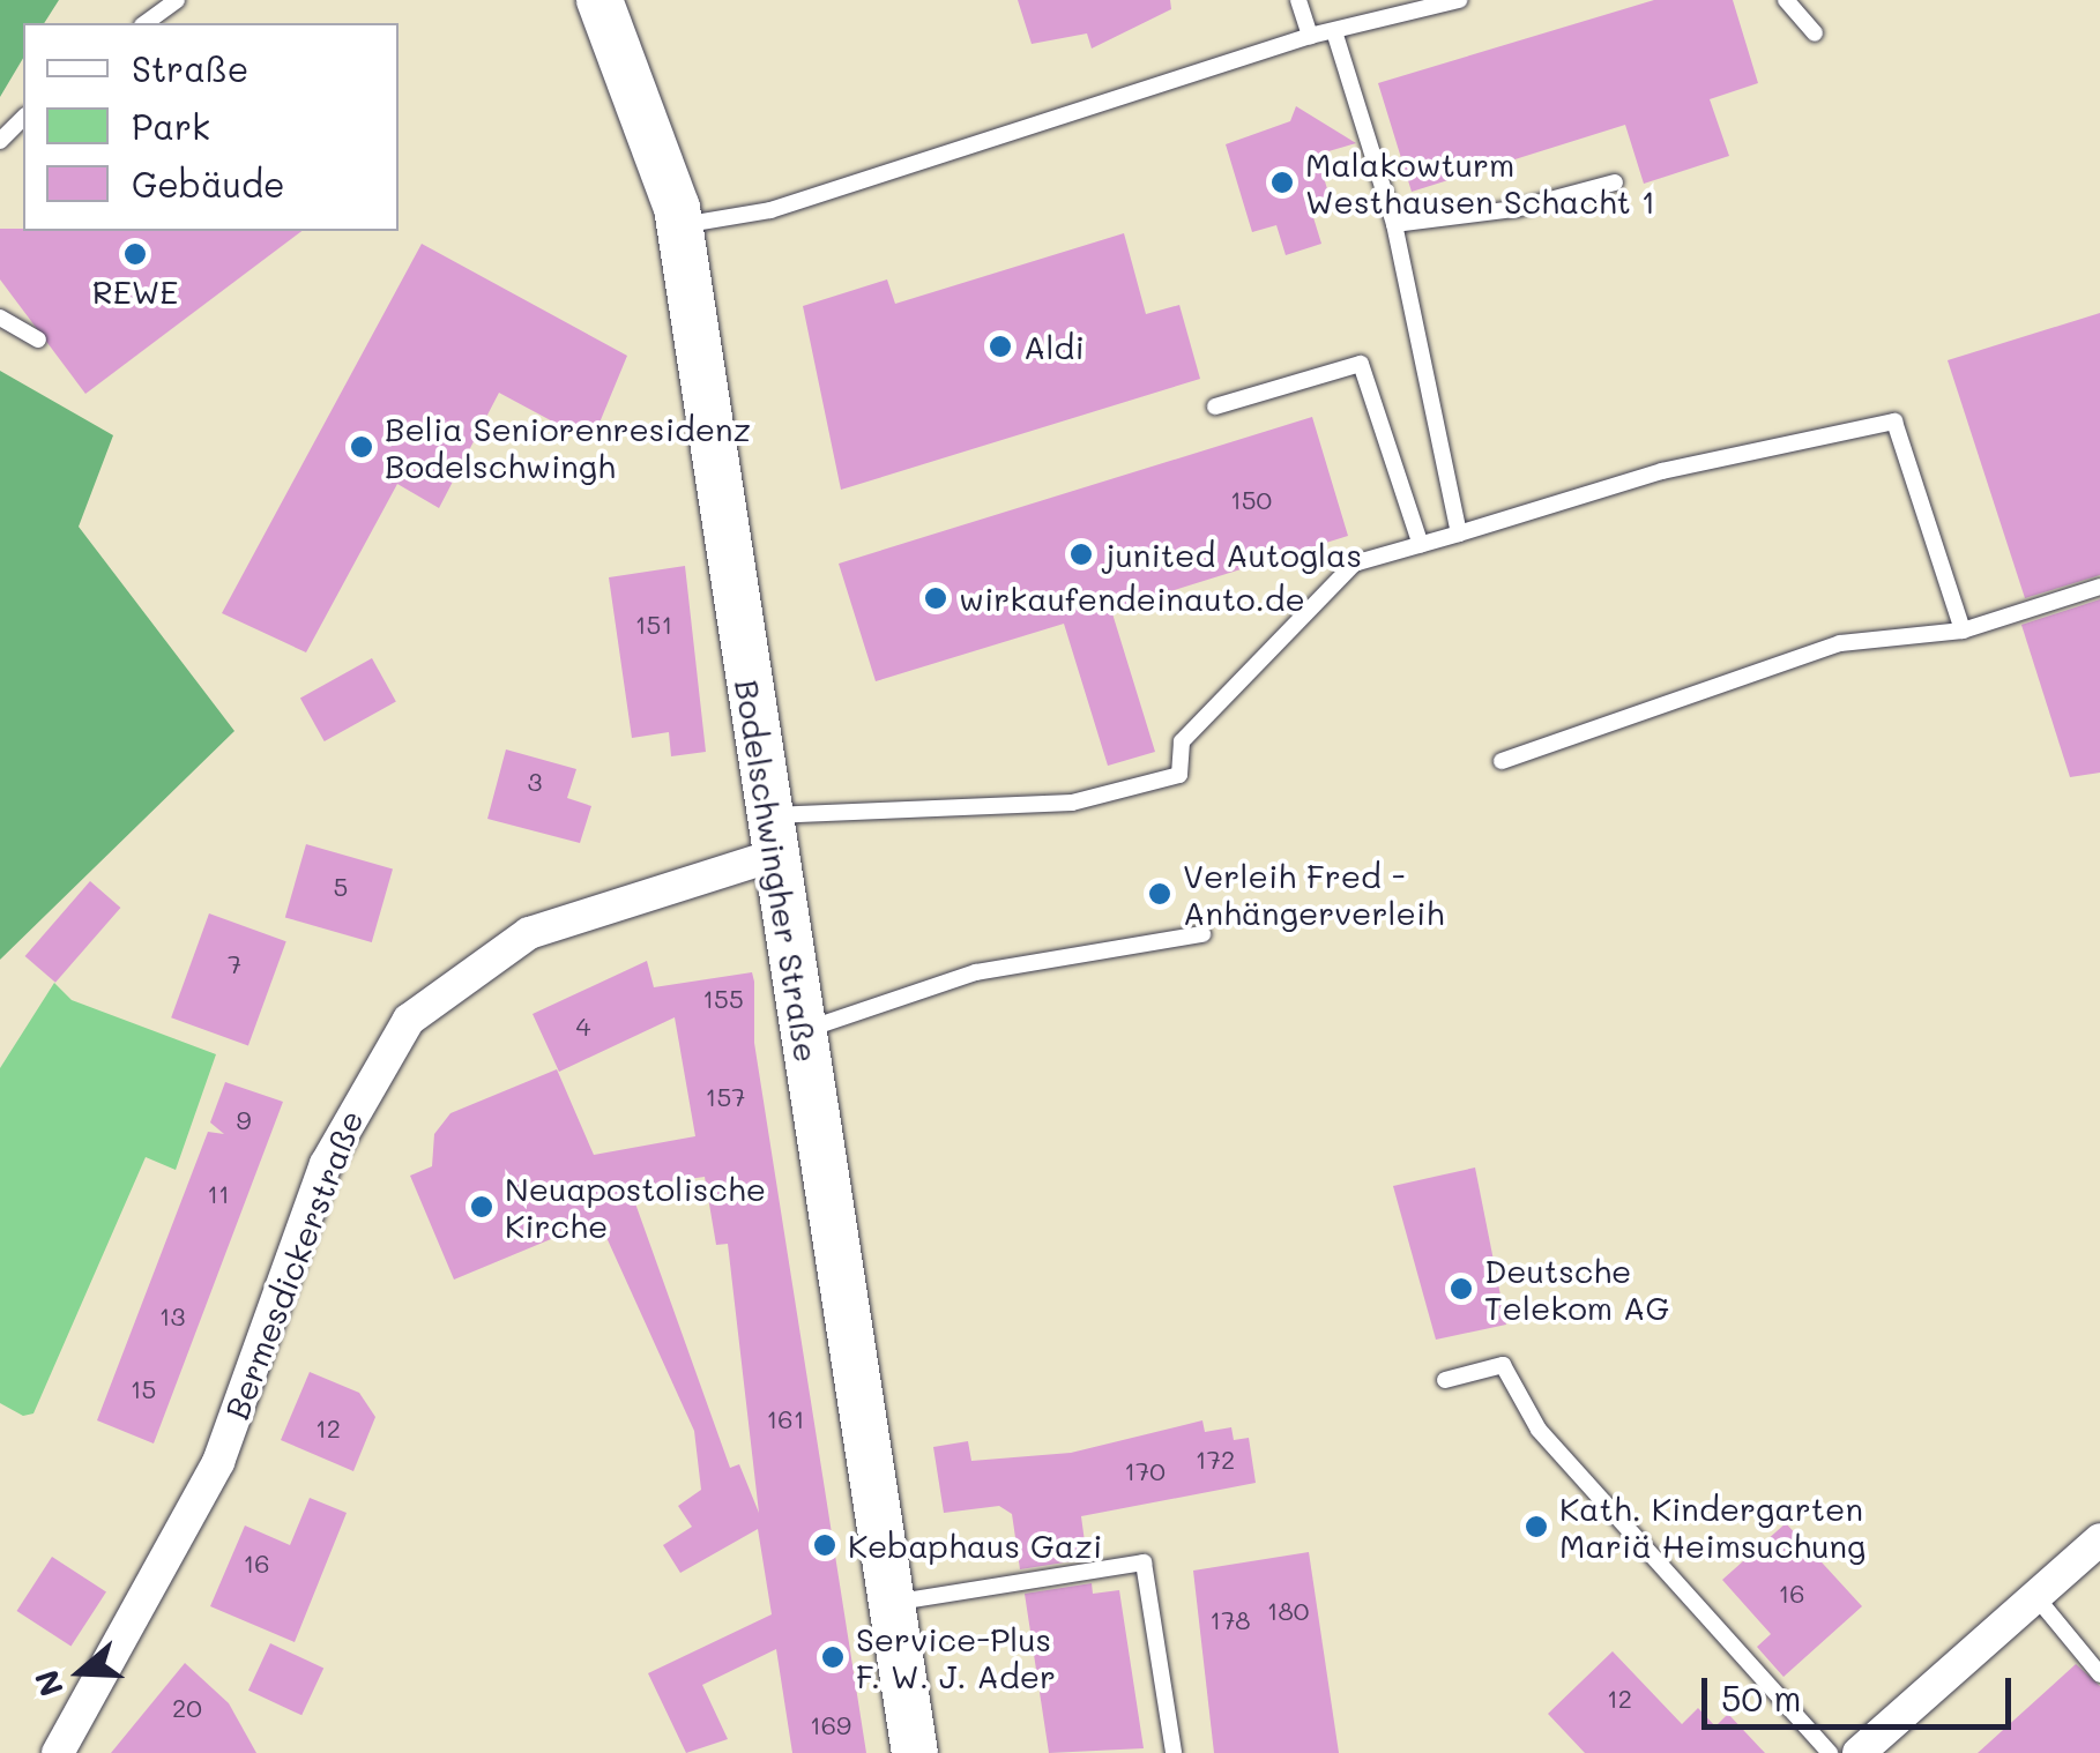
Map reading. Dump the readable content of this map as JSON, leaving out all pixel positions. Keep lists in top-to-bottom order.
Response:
{
  "streets": {
    "street": ["Bodelschwingher Straße", "Bermesdickerstraße"]
  },
  "crossings": [
    ["Bodelschwingher Straße", "Bermesdickerstraße"]
  ],
  "places": [
    "Malakowturm Westhausen Schacht 1",
    "REWE",
    "Aldi",
    "Belia Seniorenresidenz Bodelschwingh",
    "junited Autoglas",
    "wirkaufendeinauto.de",
    "Verleih Fred - Anhängerverleih",
    "Neuapostolische Kirche",
    "Deutsche Telekom AG",
    "Kath. Kindergarten Mariä Heimsuchung",
    "Kebaphaus Gazi",
    "Service-Plus F. W. J. Ader"
  ],
  "house_numbers": [
    "150",
    "151",
    "3",
    "5",
    "7",
    "155",
    "4",
    "157",
    "9",
    "11",
    "13",
    "15",
    "161",
    "12",
    "172",
    "170",
    "16",
    "16",
    "180",
    "178",
    "12",
    "20",
    "169"
  ],
  "legend": ["Straße", "Park", "Gebäude"],
  "scale_bar": "50 m",
  "north": "left"
}
